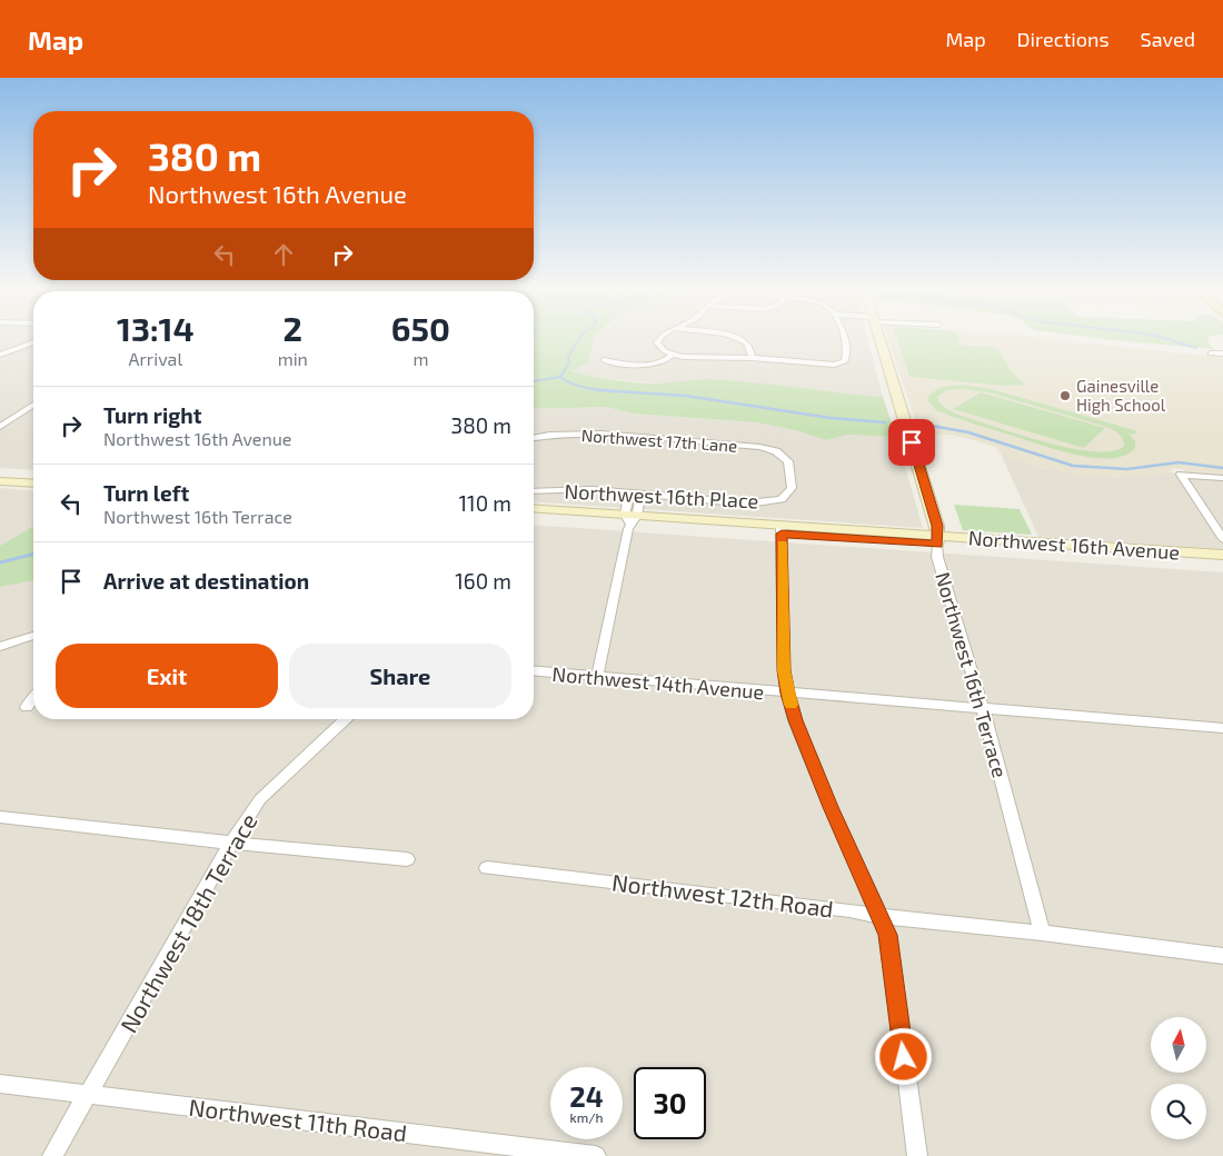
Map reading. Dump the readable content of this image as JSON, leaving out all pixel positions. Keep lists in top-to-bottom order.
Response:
{
  "streets": {
    "main road": ["Northwest 16th Avenue", "Northwest 16th Terrace"],
    "street": [
      "Northwest 17th Lane",
      "Northwest 16th Place",
      "Northwest 14th Avenue",
      "Northwest 12th Road",
      "Northwest 18th Terrace",
      "Northwest 11th Road"
    ]
  },
  "crossings": [
    ["Northwest 17th Lane", "Northwest 16th Place"],
    ["Northwest 16th Avenue", "Northwest 16th Terrace"],
    ["Northwest 16th Terrace", "Northwest 14th Avenue"],
    ["Northwest 16th Terrace", "Northwest 12th Road"],
    ["Northwest 18th Terrace", "Northwest 11th Road"]
  ],
  "places": ["Gainesville High School"],
  "north": "top",
  "page": {
    "header": "Map",
    "nav": ["Map", "Directions", "Saved"],
    "turn": ["380 m", "Northwest 16th Avenue"],
    "eta": [
      "13:14",
      "Arrival",
      "2",
      "min",
      "650",
      "m"
    ],
    "list": [
      {
        "name": "Turn right",
        "note": "Northwest 16th Avenue",
        "value": "380 m"
      },
      {
        "name": "Turn left",
        "note": "Northwest 16th Terrace",
        "value": "110 m"
      },
      {
        "name": "Arrive at destination",
        "value": "160 m"
      }
    ],
    "buttons": ["Exit", "Share"],
    "speed": "24 km/h",
    "limit": "30"
  }
}
